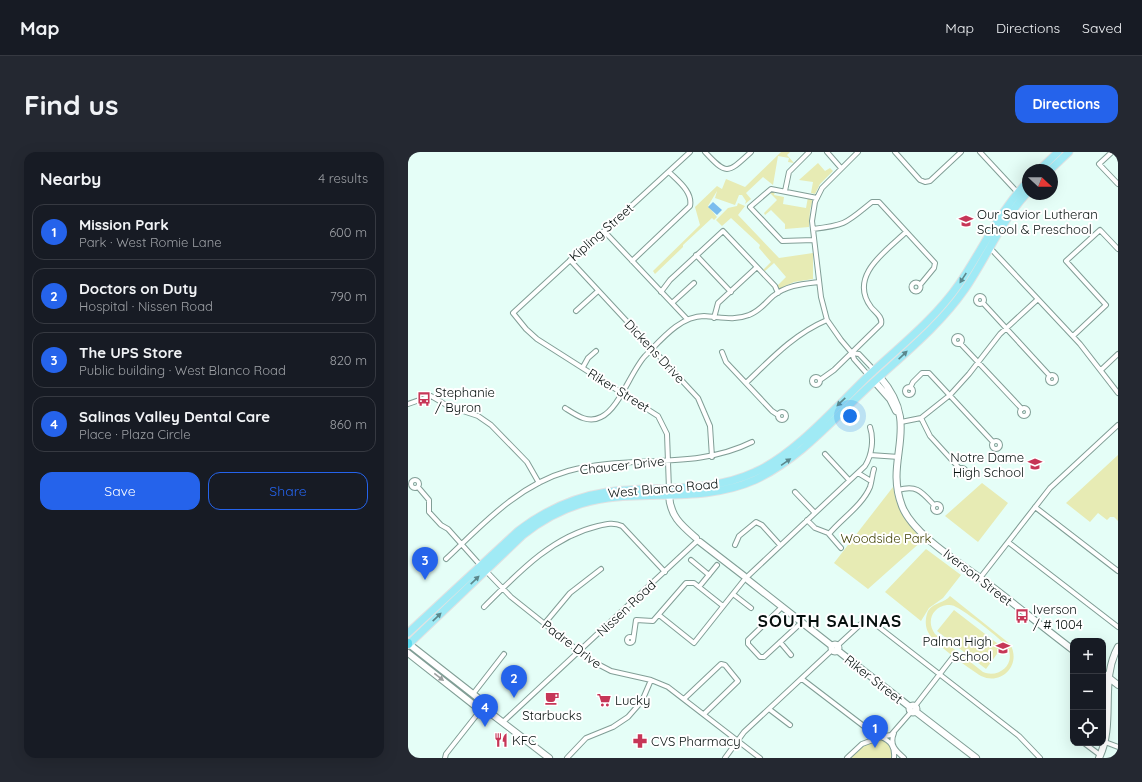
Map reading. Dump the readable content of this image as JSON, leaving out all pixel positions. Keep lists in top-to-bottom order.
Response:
{
  "streets": {
    "main road": ["West Blanco Road"],
    "street": [
      "Kipling Street",
      "Dickens Drive",
      "Riker Street",
      "Chaucer Drive",
      "Iverson Street",
      "Nissen Road",
      "Padre Drive"
    ]
  },
  "crossings": [
    ["Kipling Street", "Dickens Drive"],
    ["Kipling Street", "Riker Street"],
    ["Dickens Drive", "Chaucer Drive"],
    ["Riker Street", "Chaucer Drive"],
    ["Riker Street", "West Blanco Road"],
    ["Riker Street", "Nissen Road"],
    ["Chaucer Drive", "Padre Drive"],
    ["West Blanco Road", "Padre Drive"],
    ["Nissen Road", "Padre Drive"]
  ],
  "districts": ["SOUTH SALINAS"],
  "parks": ["Woodside Park"],
  "places": {
    "school or university": ["Our Savior Lutheran School & Preschool", "Notre Dame High School", "Palma High School"],
    "bus stop": ["Stephanie / Byron", "Iverson / # 1004"],
    "cafe": ["Starbucks"],
    "supermarket": ["Lucky"],
    "restaurant": ["KFC"],
    "pharmacy": ["CVS Pharmacy"]
  },
  "north": "right",
  "page": {
    "header": "Map",
    "nav": ["Map", "Directions", "Saved"],
    "buttons": [
      "Directions",
      ["Save", "Share"]
    ],
    "title": "Find us",
    "heading": ["Nearby", "4 results"],
    "list": [
      {
        "mark": "1",
        "name": "Mission Park",
        "note": "Park · West Romie Lane",
        "value": "600 m"
      },
      {
        "mark": "2",
        "name": "Doctors on Duty",
        "note": "Hospital · Nissen Road",
        "value": "790 m"
      },
      {
        "mark": "3",
        "name": "The UPS Store",
        "note": "Public building · West Blanco Road",
        "value": "820 m"
      },
      {
        "mark": "4",
        "name": "Salinas Valley Dental Care",
        "note": "Place · Plaza Circle",
        "value": "860 m"
      }
    ],
    "pins": [
      "3",
      "2",
      "4",
      "1"
    ],
    "map_buttons": ["+", "−"]
  }
}
